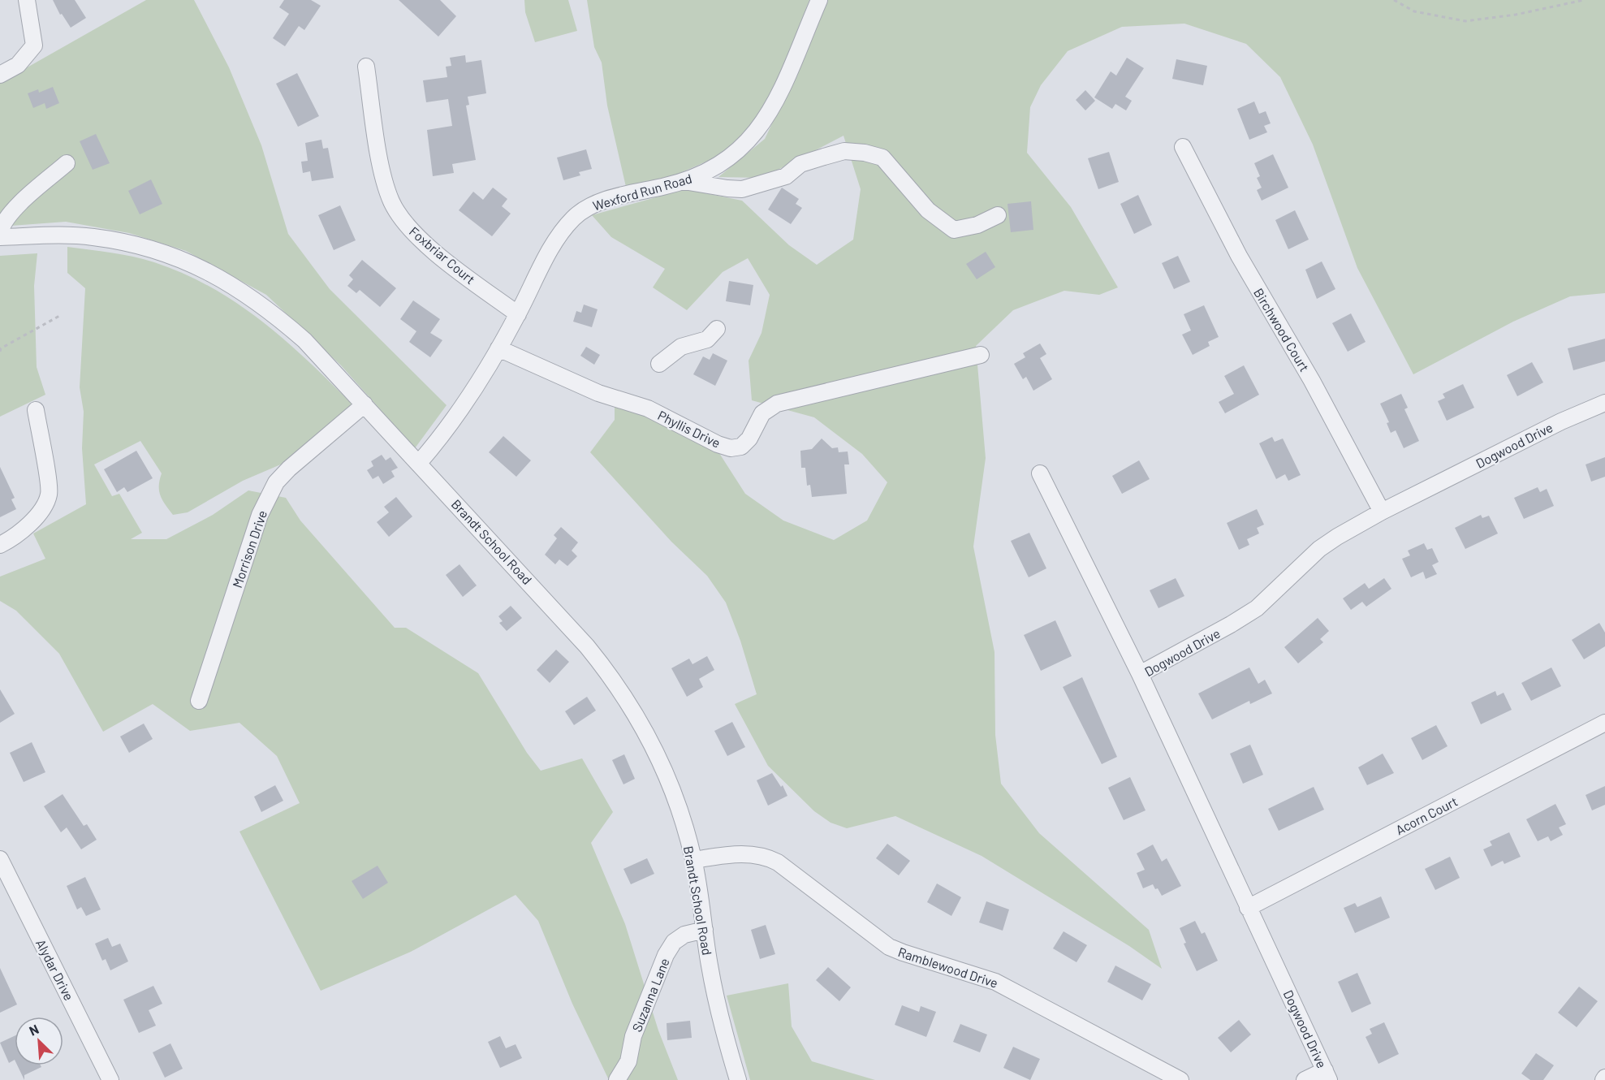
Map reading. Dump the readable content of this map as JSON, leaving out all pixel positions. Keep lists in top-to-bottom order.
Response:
{
  "streets": {
    "street": [
      "Wexford Run Road",
      "Foxbriar Court",
      "Birchwood Court",
      "Phyllis Drive",
      "Dogwood Drive",
      "Brandt School Road",
      "Morrison Drive",
      "Acorn Court",
      "Ramblewood Drive",
      "Alydar Drive",
      "Suzanna Lane"
    ]
  },
  "crossings": [
    ["Wexford Run Road", "Foxbriar Court"],
    ["Wexford Run Road", "Phyllis Drive"],
    ["Wexford Run Road", "Brandt School Road"],
    ["Birchwood Court", "Dogwood Drive"],
    ["Dogwood Drive", "Acorn Court"],
    ["Brandt School Road", "Morrison Drive"],
    ["Brandt School Road", "Ramblewood Drive"],
    ["Brandt School Road", "Suzanna Lane"]
  ],
  "north": "top left"
}
